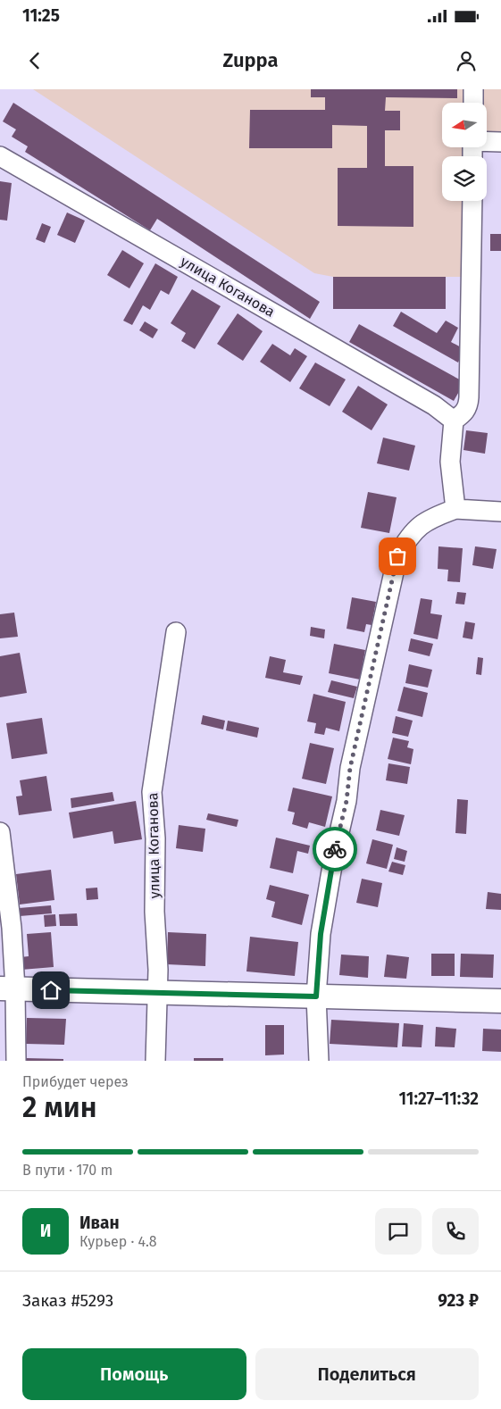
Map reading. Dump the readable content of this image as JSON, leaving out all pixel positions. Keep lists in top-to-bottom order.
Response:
{
  "streets": {
    "street": ["улица Коганова"]
  },
  "north": "left",
  "page": {
    "status": "11:25",
    "header": "Zuppa",
    "heading": ["2 мин", "Прибудет через", "11:27–11:32"],
    "panel": [
      "Иван",
      "Курьер · 4.8",
      "Заказ #5293",
      "923 ₽"
    ],
    "bar": "В пути · 170 m",
    "round": "И",
    "buttons": ["Помощь", "Поделиться"]
  }
}
